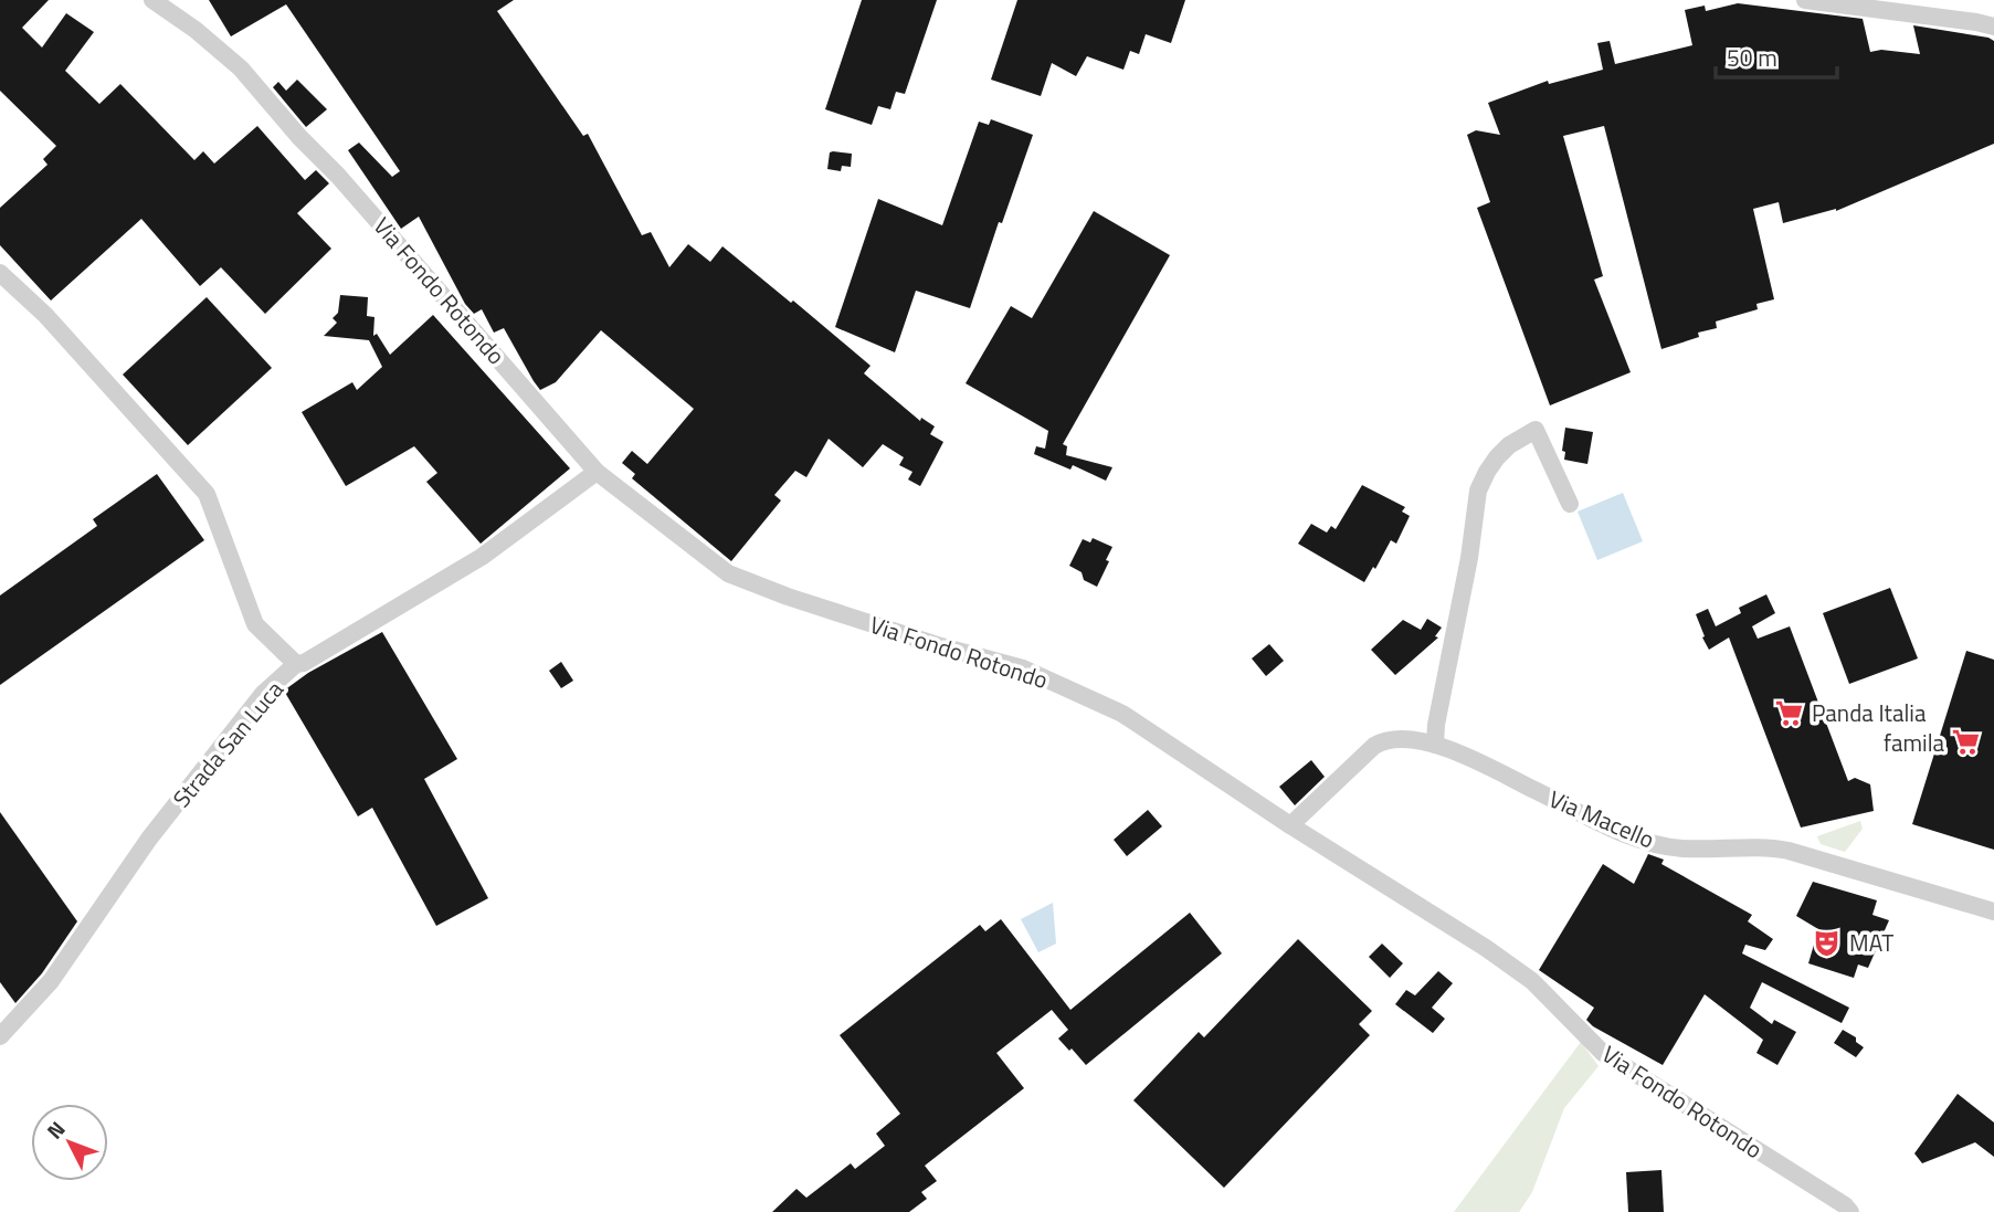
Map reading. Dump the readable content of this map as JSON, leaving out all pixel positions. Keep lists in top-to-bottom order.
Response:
{
  "streets": {
    "street": ["Via Fondo Rotondo", "Strada San Luca", "Via Macello"]
  },
  "crossings": [
    ["Via Fondo Rotondo", "Strada San Luca"],
    ["Via Fondo Rotondo", "Via Macello"]
  ],
  "places": {
    "supermarket": ["Panda Italia", "famila"],
    "theatre": ["MAT"]
  },
  "scale_bar": "50 m",
  "north": "top left"
}
